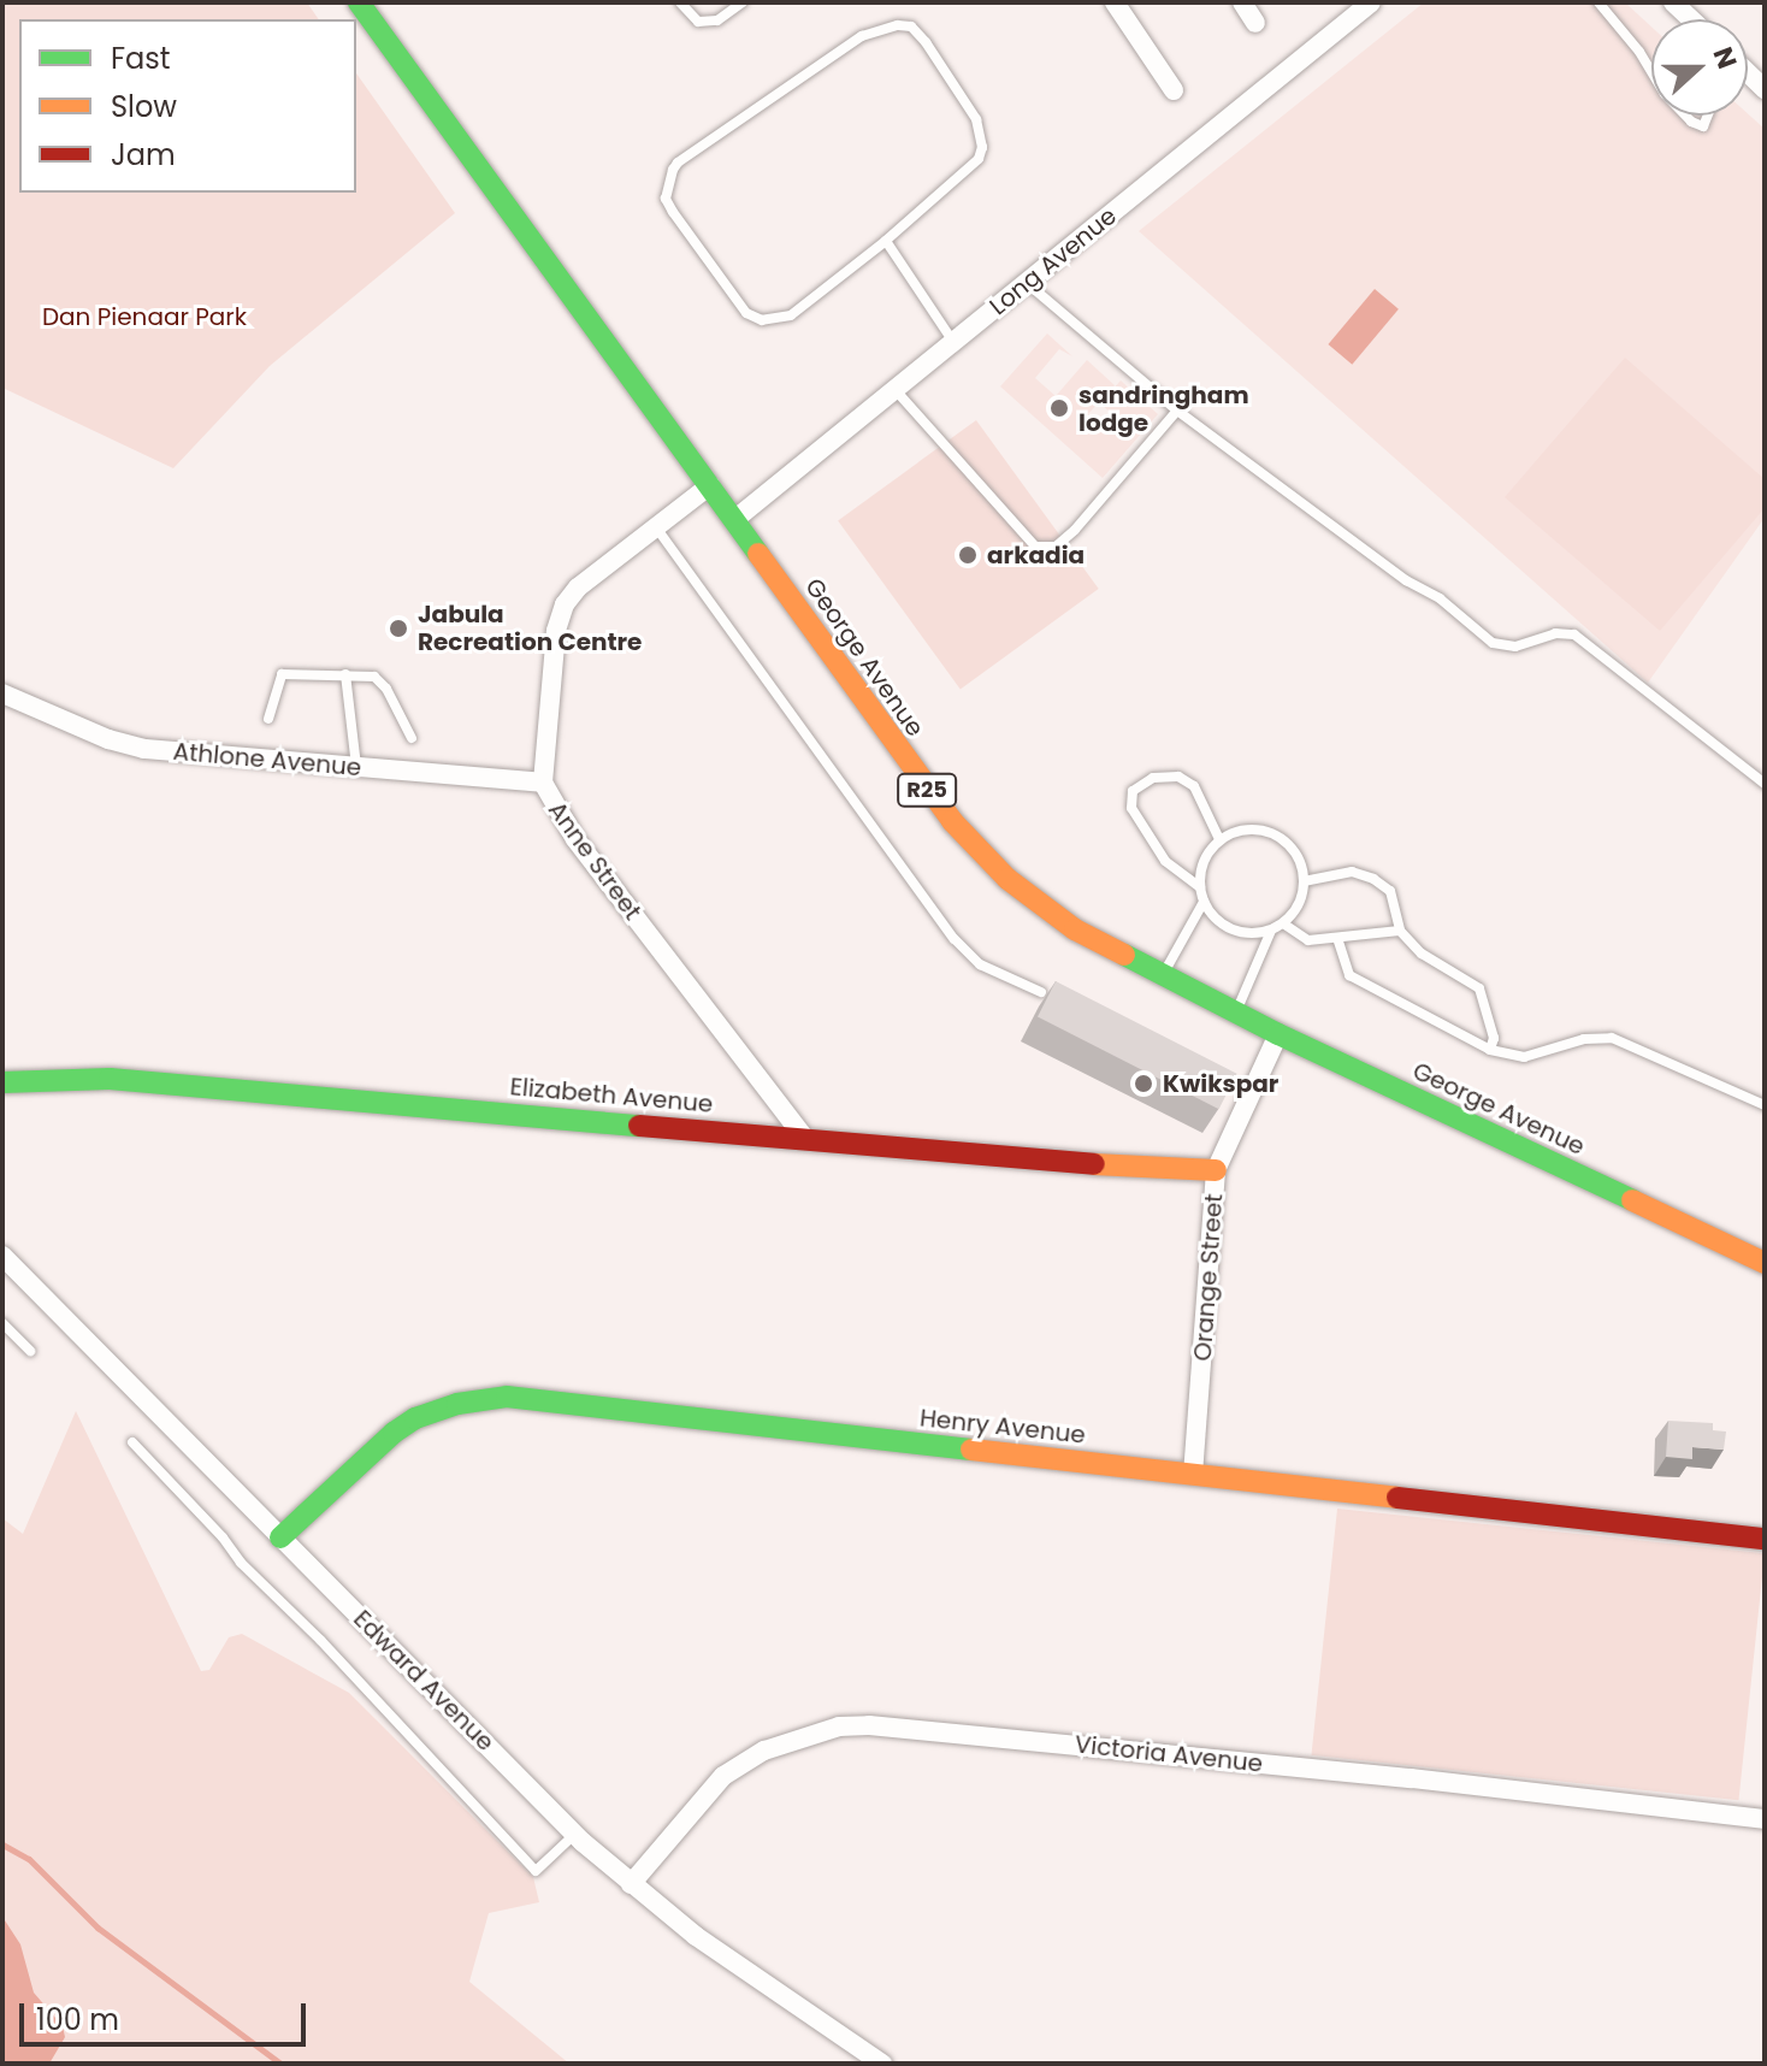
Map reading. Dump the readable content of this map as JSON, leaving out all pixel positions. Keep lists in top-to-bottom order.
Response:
{
  "streets": {
    "street": [
      "Long Avenue",
      "George Avenue",
      "Athlone Avenue",
      "R25",
      "Anne Street",
      "Elizabeth Avenue",
      "Orange Street",
      "Henry Avenue",
      "Edward Avenue",
      "Victoria Avenue"
    ]
  },
  "crossings": [
    ["Long Avenue", "George Avenue"],
    ["George Avenue", "Anne Street"],
    ["George Avenue", "Orange Street"],
    ["Athlone Avenue", "Anne Street"],
    ["Anne Street", "Elizabeth Avenue"],
    ["Elizabeth Avenue", "Orange Street"],
    ["Orange Street", "Henry Avenue"],
    ["Henry Avenue", "Edward Avenue"],
    ["Edward Avenue", "Victoria Avenue"]
  ],
  "parks": ["Dan Pienaar Park"],
  "places": [
    "sandringham lodge",
    "arkadia",
    "Jabula Recreation Centre",
    "Kwikspar"
  ],
  "legend": ["Fast", "Slow", "Jam"],
  "scale_bar": "100 m",
  "north": "right"
}
